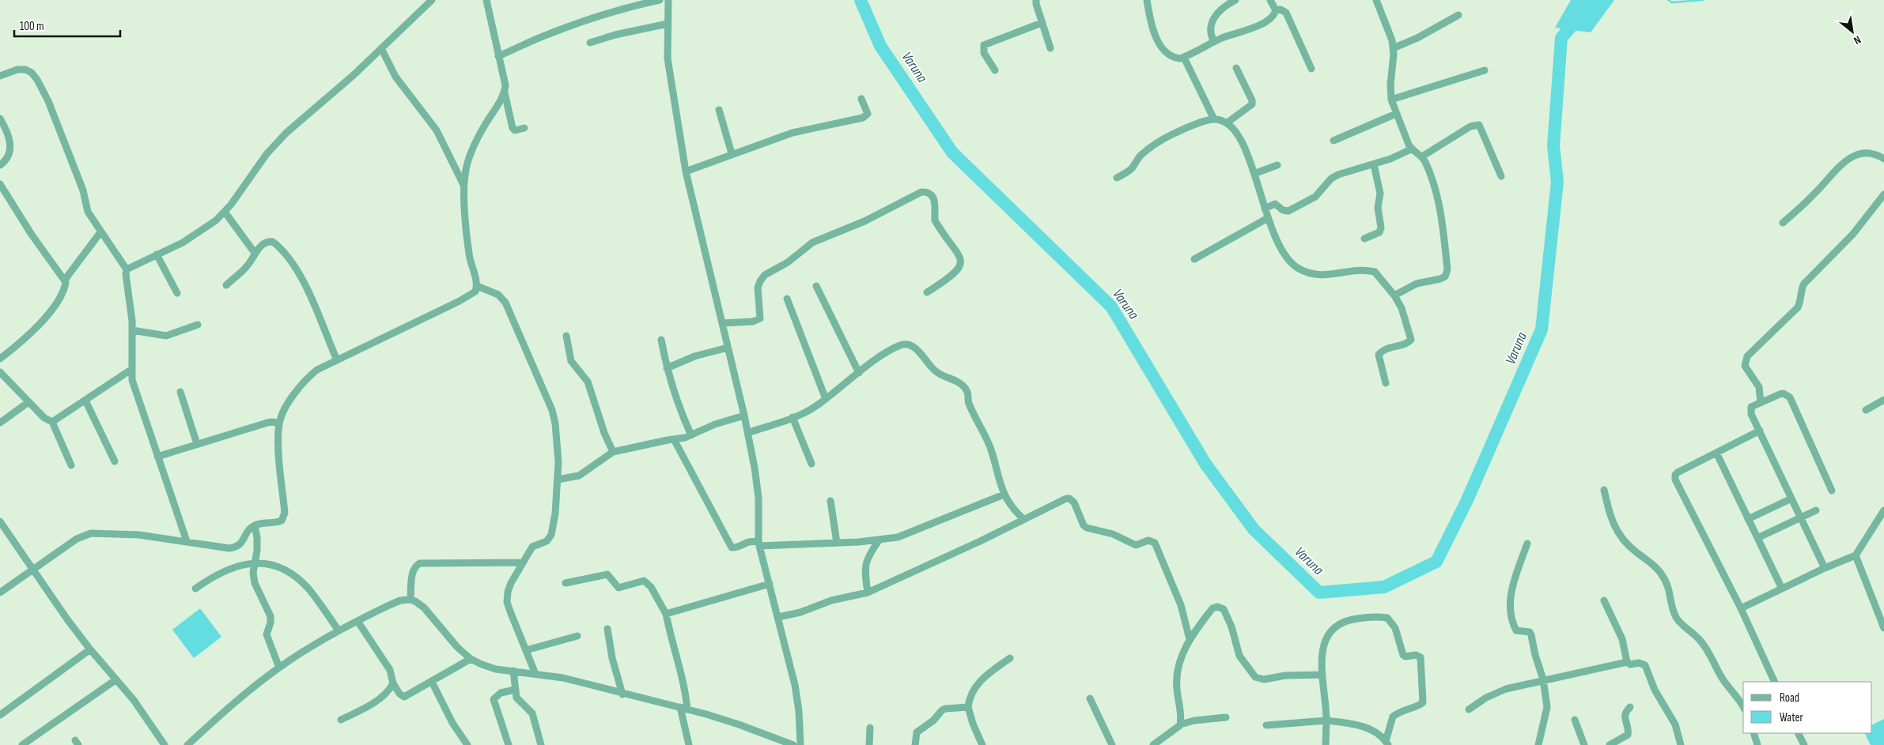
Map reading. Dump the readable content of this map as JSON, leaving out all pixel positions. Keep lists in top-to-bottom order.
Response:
{
  "water": ["Varuna"],
  "legend": ["Road", "Water"],
  "scale_bar": "100 m",
  "north": "bottom right"
}
